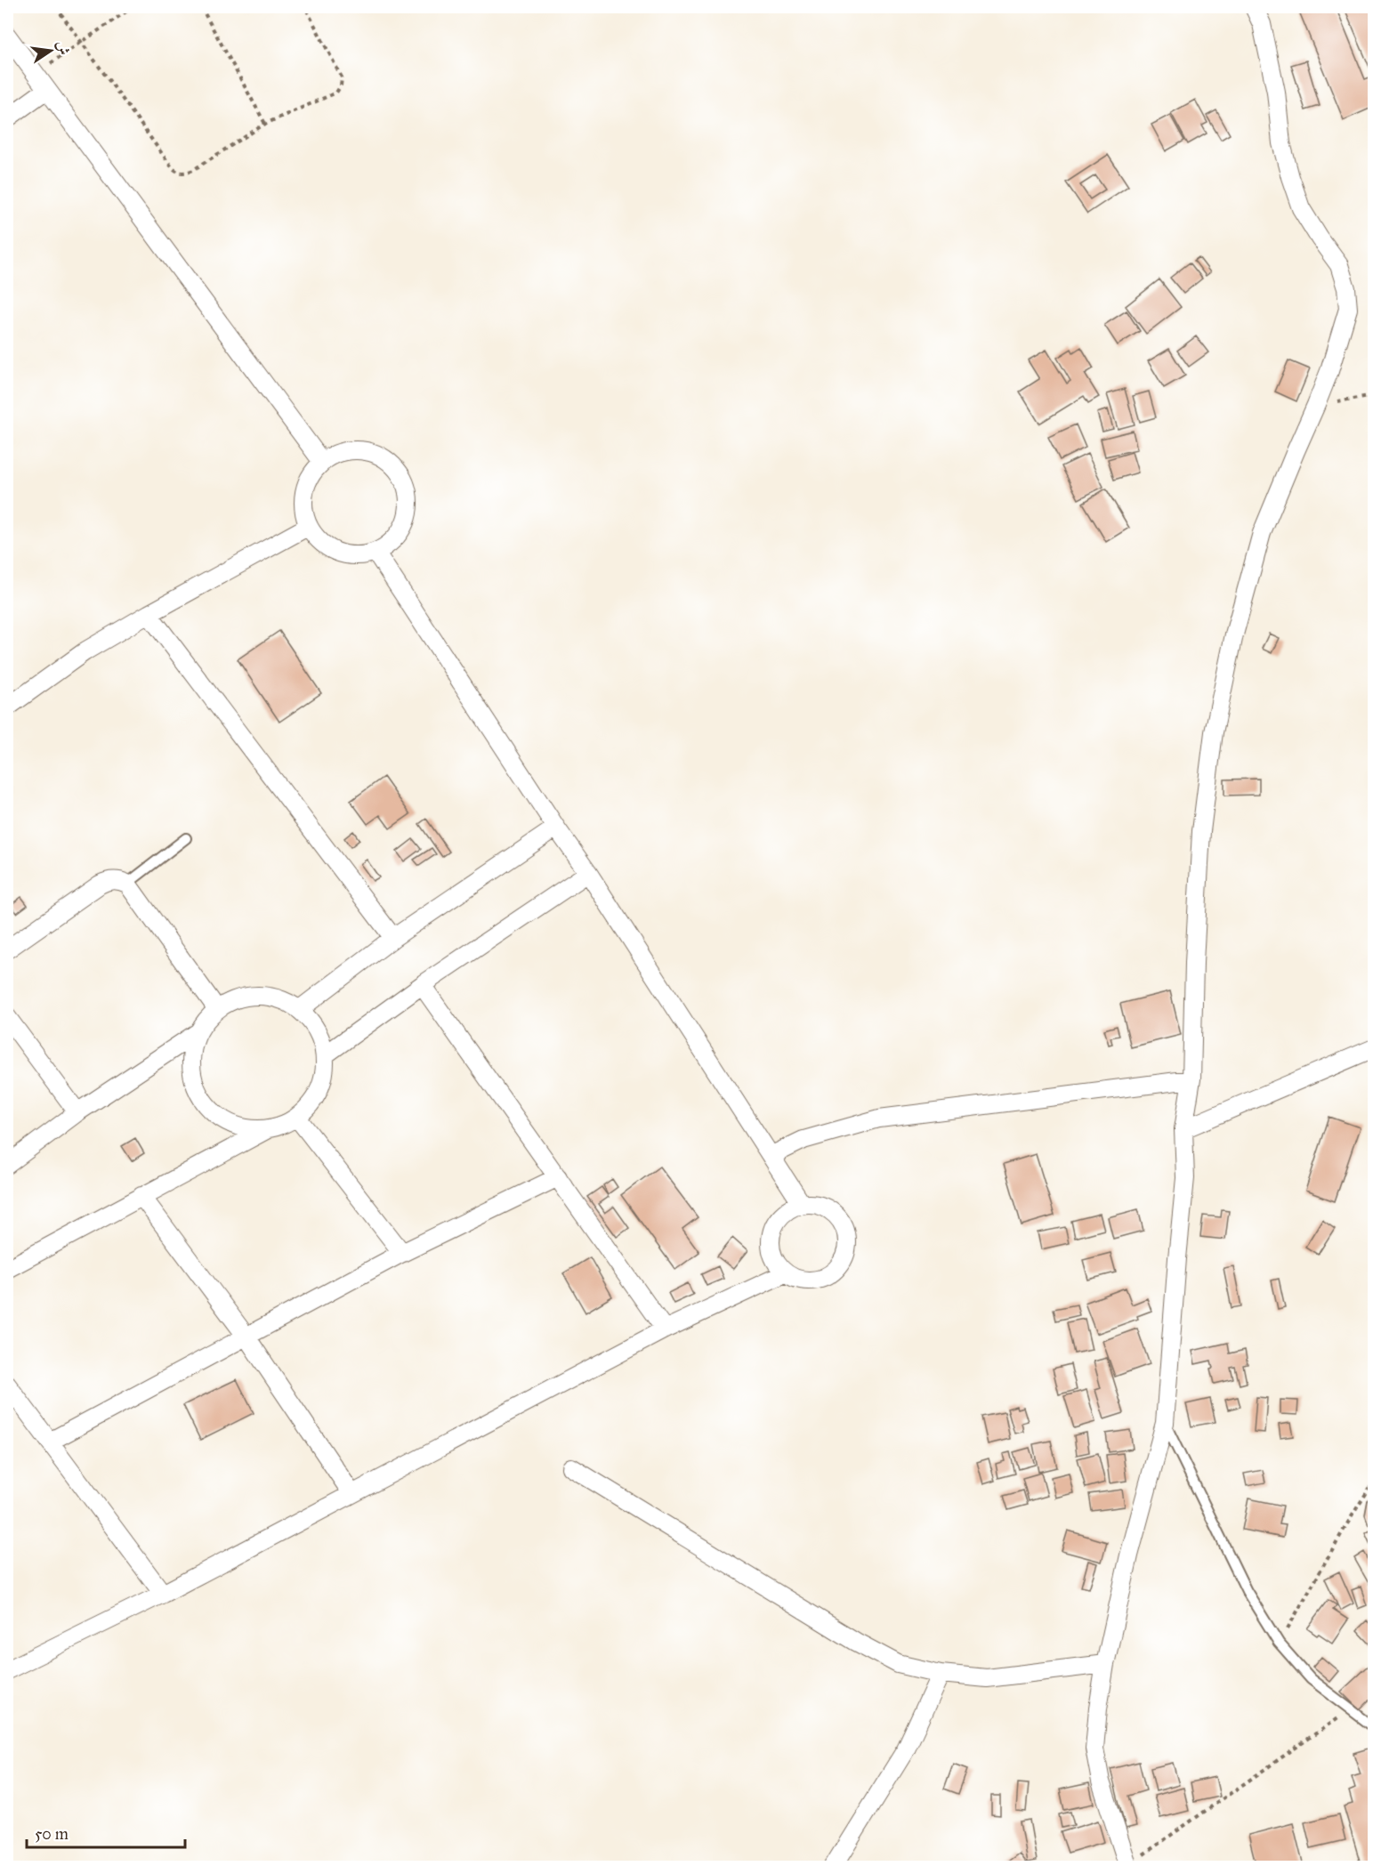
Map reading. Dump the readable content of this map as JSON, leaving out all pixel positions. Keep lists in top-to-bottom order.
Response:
{
  "scale_bar": "50 m",
  "north": "right"
}
